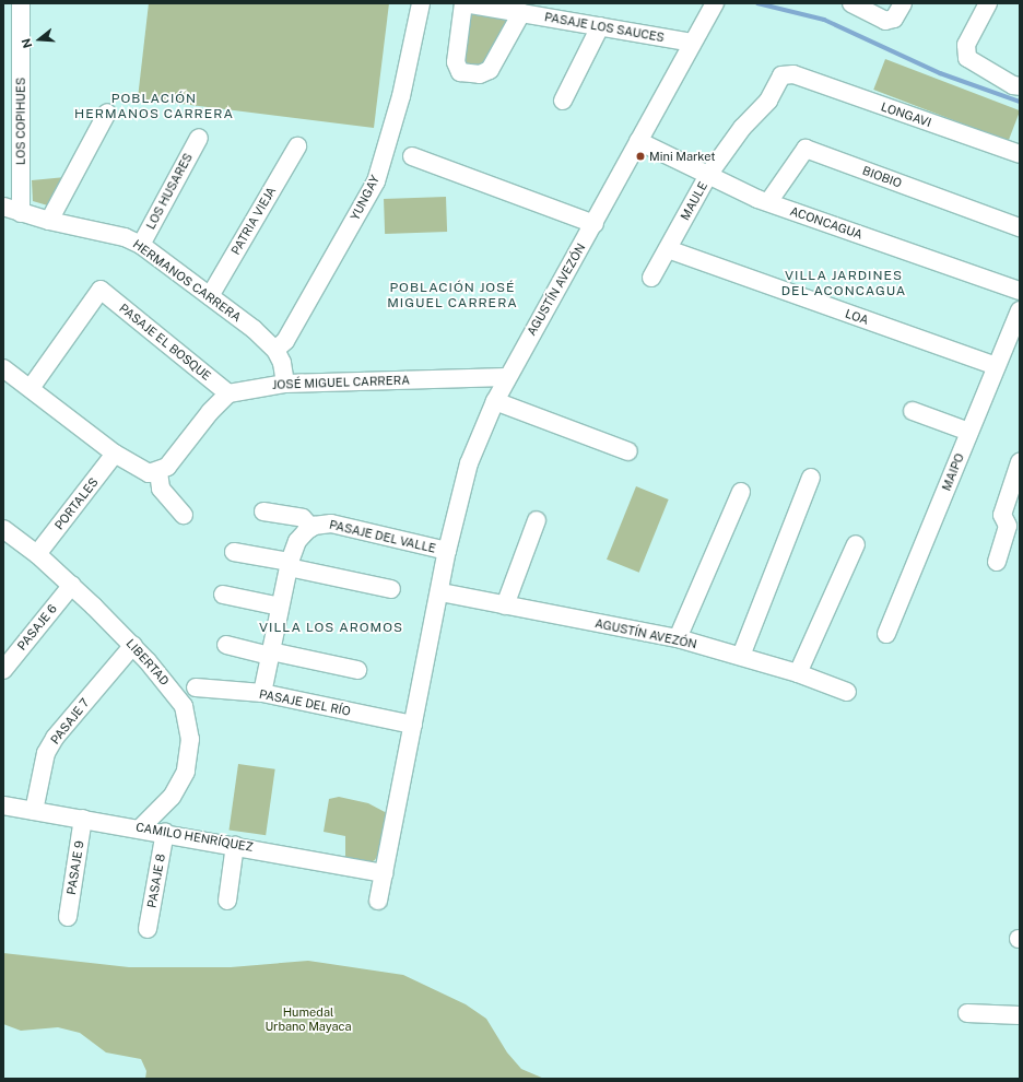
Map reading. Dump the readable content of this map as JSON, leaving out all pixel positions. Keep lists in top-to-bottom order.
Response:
{
  "streets": {
    "street": [
      "PASAJE LOS SAUCES",
      "LONGAVI",
      "LOS COPIHUES",
      "BIOBIO",
      "LOS HUSARES",
      "YUNGAY",
      "MAULE",
      "PATRIA VIEJA",
      "ACONCAGUA",
      "HERMANOS CARRERA",
      "AGUSTÍN AVEZÓN",
      "LOA",
      "PASAJE EL BOSQUE",
      "JOSÉ MIGUEL CARRERA",
      "MAIPO",
      "PORTALES",
      "PASAJE DEL VALLE",
      "PASAJE 6",
      "LIBERTAD",
      "PASAJE DEL RÍO",
      "PASAJE 7",
      "CAMILO HENRÍQUEZ",
      "PASAJE 9",
      "PASAJE 8"
    ]
  },
  "crossings": [
    ["PASAJE LOS SAUCES", "AGUSTÍN AVEZÓN"],
    ["LONGAVI", "MAULE"],
    ["LOS COPIHUES", "HERMANOS CARRERA"],
    ["BIOBIO", "ACONCAGUA"],
    ["LOS HUSARES", "HERMANOS CARRERA"],
    ["YUNGAY", "HERMANOS CARRERA"],
    ["MAULE", "ACONCAGUA"],
    ["MAULE", "LOA"],
    ["PATRIA VIEJA", "HERMANOS CARRERA"],
    ["ACONCAGUA", "AGUSTÍN AVEZÓN"],
    ["HERMANOS CARRERA", "JOSÉ MIGUEL CARRERA"],
    ["AGUSTÍN AVEZÓN", "JOSÉ MIGUEL CARRERA"],
    ["AGUSTÍN AVEZÓN", "PASAJE DEL VALLE"],
    ["AGUSTÍN AVEZÓN", "PASAJE DEL RÍO"],
    ["AGUSTÍN AVEZÓN", "CAMILO HENRÍQUEZ"],
    ["LOA", "MAIPO"],
    ["PASAJE EL BOSQUE", "JOSÉ MIGUEL CARRERA"],
    ["PORTALES", "LIBERTAD"],
    ["PASAJE DEL VALLE", "PASAJE DEL RÍO"],
    ["PASAJE 6", "LIBERTAD"],
    ["LIBERTAD", "PASAJE 7"],
    ["LIBERTAD", "CAMILO HENRÍQUEZ"],
    ["PASAJE 7", "CAMILO HENRÍQUEZ"],
    ["CAMILO HENRÍQUEZ", "PASAJE 9"],
    ["CAMILO HENRÍQUEZ", "PASAJE 8"]
  ],
  "districts": [
    "POBLACIÓN HERMANOS CARRERA",
    "VILLA JARDINES DEL ACONCAGUA",
    "POBLACIÓN JOSÉ MIGUEL CARRERA",
    "VILLA LOS AROMOS"
  ],
  "parks": ["Humedal Urbano Mayaca"],
  "places": ["Mini Market"],
  "north": "left"
}
